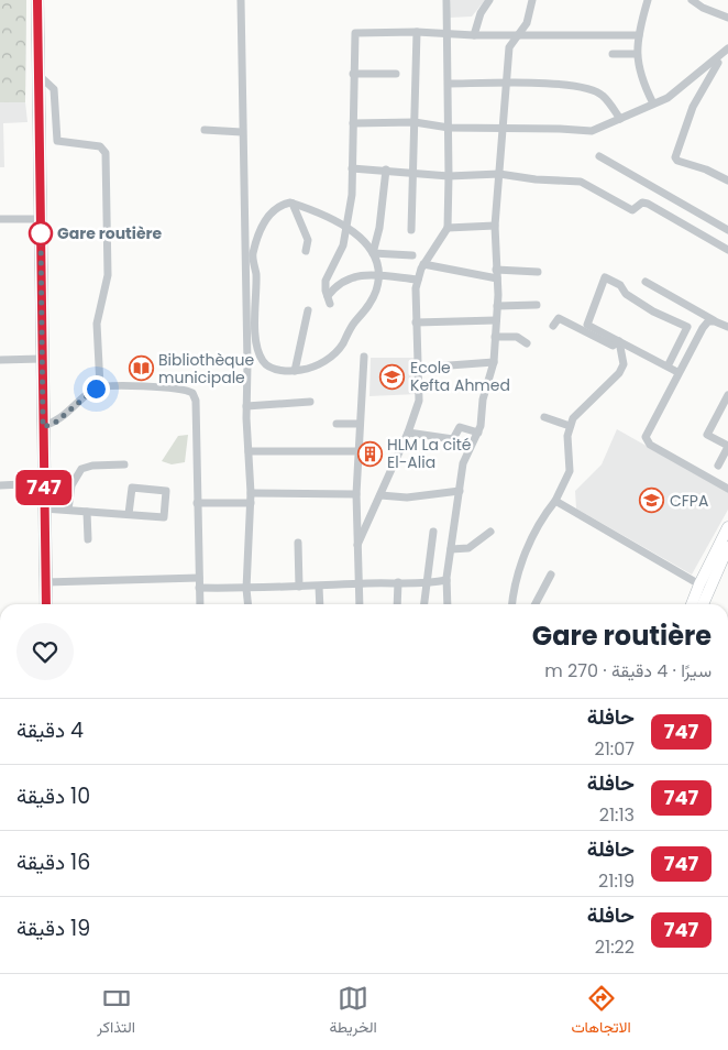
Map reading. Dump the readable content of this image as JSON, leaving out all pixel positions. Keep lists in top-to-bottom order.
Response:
{
  "places": {
    "other": ["Gare routière"],
    "library": ["Bibliothèque municipale"],
    "school or university": ["Ecole Kefta Ahmed", "CFPA"],
    "building": ["HLM La cité El-Alia"]
  },
  "lines": ["bus line 747"],
  "page": {
    "on_map": "747",
    "heading": ["Gare routière", "سيرًا · 4 دقيقة · 270 m"],
    "list": [
      {
        "mark": "747",
        "name": "حافلة",
        "note": "21:07",
        "value": "4 دقيقة"
      },
      {
        "mark": "747",
        "name": "حافلة",
        "note": "21:13",
        "value": "10 دقيقة"
      },
      {
        "mark": "747",
        "name": "حافلة",
        "note": "21:19",
        "value": "16 دقيقة"
      },
      {
        "mark": "747",
        "name": "حافلة",
        "note": "21:22",
        "value": "19 دقيقة"
      }
    ],
    "tabs": ["الاتجاهات", "الخريطة", "التذاكر"]
  }
}
